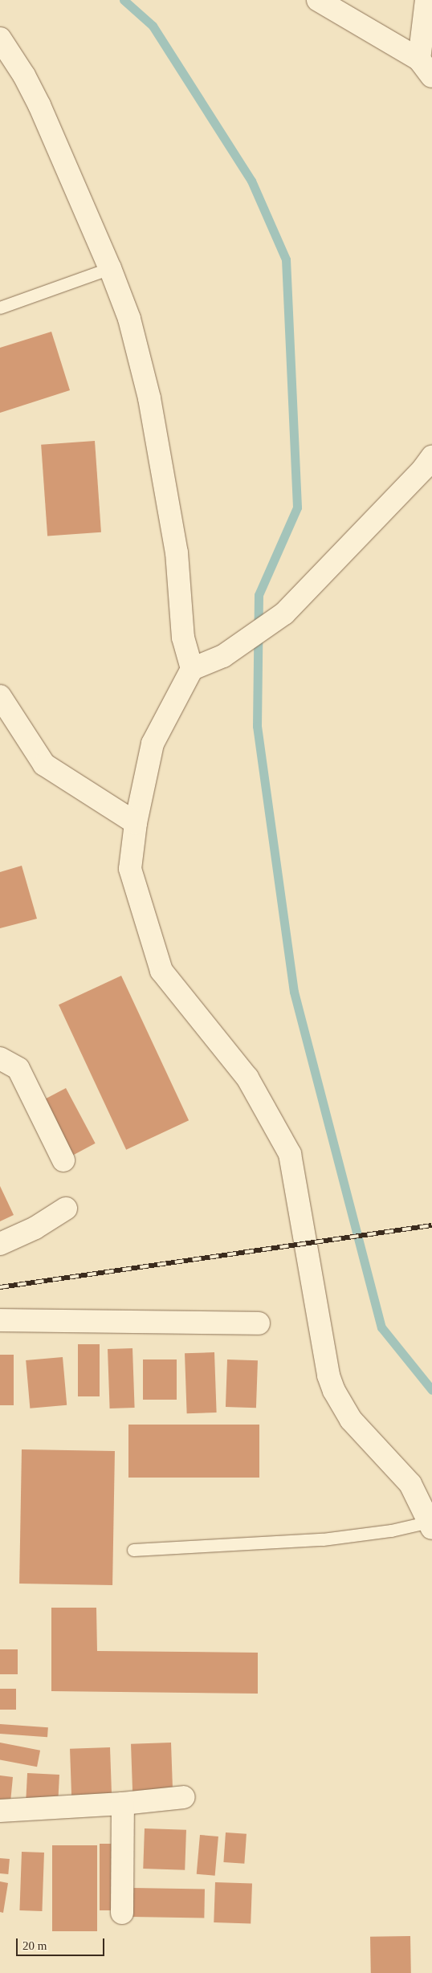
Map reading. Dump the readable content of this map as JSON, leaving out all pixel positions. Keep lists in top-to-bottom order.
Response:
{
  "scale_bar": "20 m"
}
